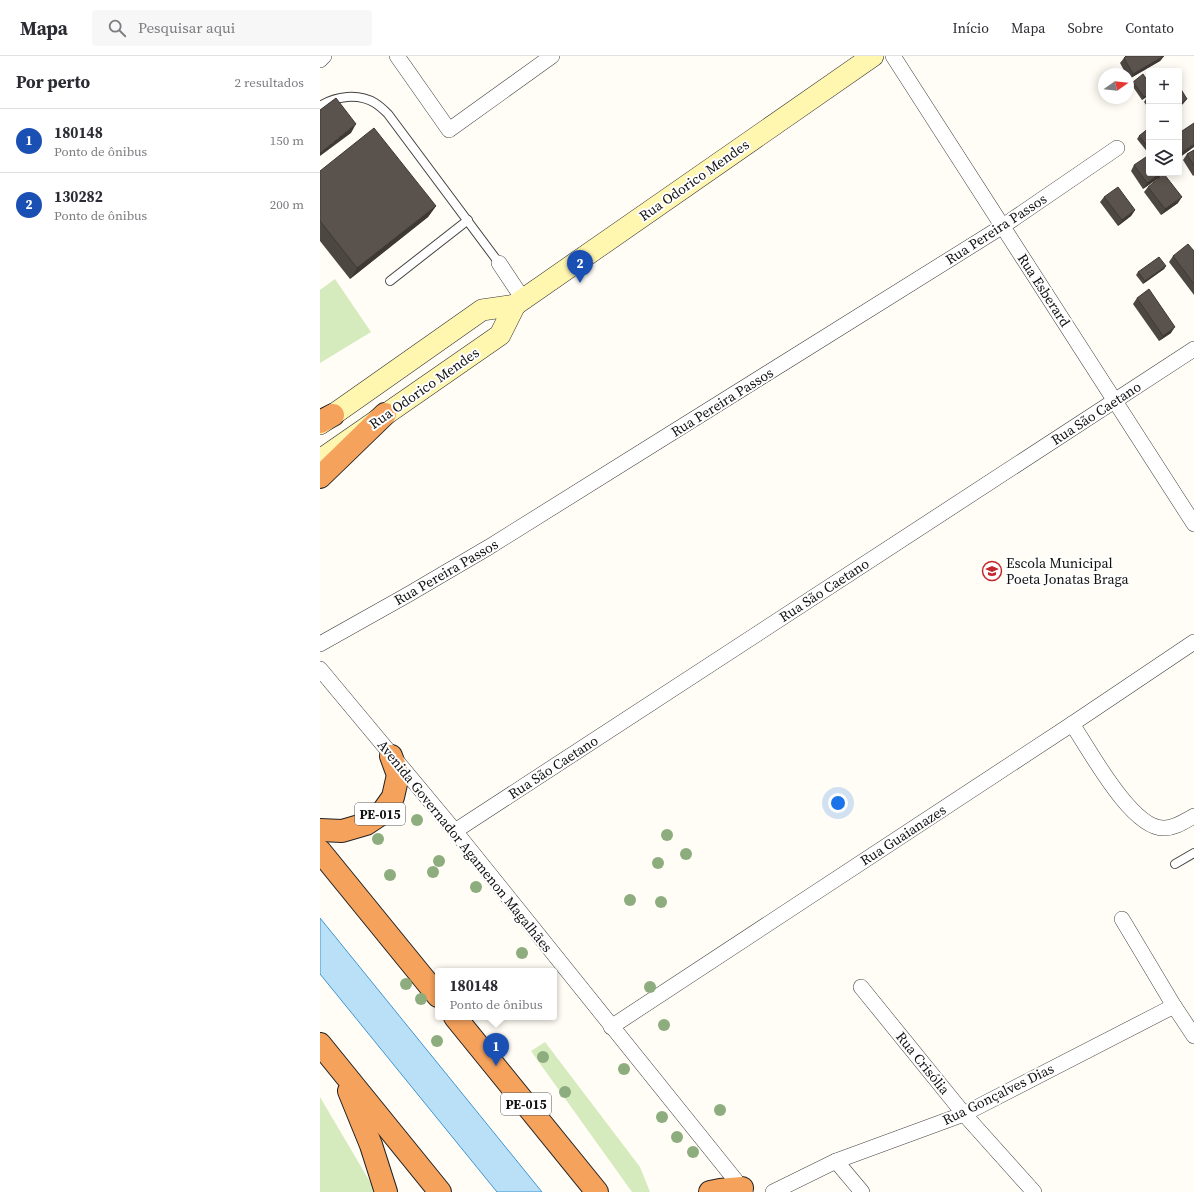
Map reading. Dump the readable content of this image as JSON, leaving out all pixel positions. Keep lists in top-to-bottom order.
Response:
{
  "streets": {
    "highway": ["PE-015"],
    "main road": ["Rua Odorico Mendes"],
    "street": [
      "Rua Pereira Passos",
      "Rua Esberard",
      "Rua São Caetano",
      "Rua Guaianazes",
      "Avenida Governador Agamenon Magalhães",
      "Rua Crisólia",
      "Rua Gonçalves Dias"
    ]
  },
  "crossings": [
    ["Rua Pereira Passos", "Rua Esberard"],
    ["Rua Esberard", "Rua São Caetano"],
    ["Rua São Caetano", "Avenida Governador Agamenon Magalhães"],
    ["PE-015", "Avenida Governador Agamenon Magalhães"],
    ["Rua Guaianazes", "Avenida Governador Agamenon Magalhães"],
    ["Rua Crisólia", "Rua Gonçalves Dias"]
  ],
  "places": {
    "school or university": ["Escola Municipal Poeta Jonatas Braga"]
  },
  "north": "right",
  "page": {
    "header": "Mapa",
    "search": "Pesquisar aqui",
    "nav": [
      "Início",
      "Mapa",
      "Sobre",
      "Contato"
    ],
    "heading": ["Por perto", "2 resultados"],
    "map_buttons": ["+", "−"],
    "list": [
      {
        "mark": "1",
        "name": "180148",
        "note": "Ponto de ônibus",
        "value": "150 m"
      },
      {
        "mark": "2",
        "name": "130282",
        "note": "Ponto de ônibus",
        "value": "200 m"
      }
    ],
    "pins": ["2", "1"],
    "popup": ["180148", "Ponto de ônibus"]
  }
}
